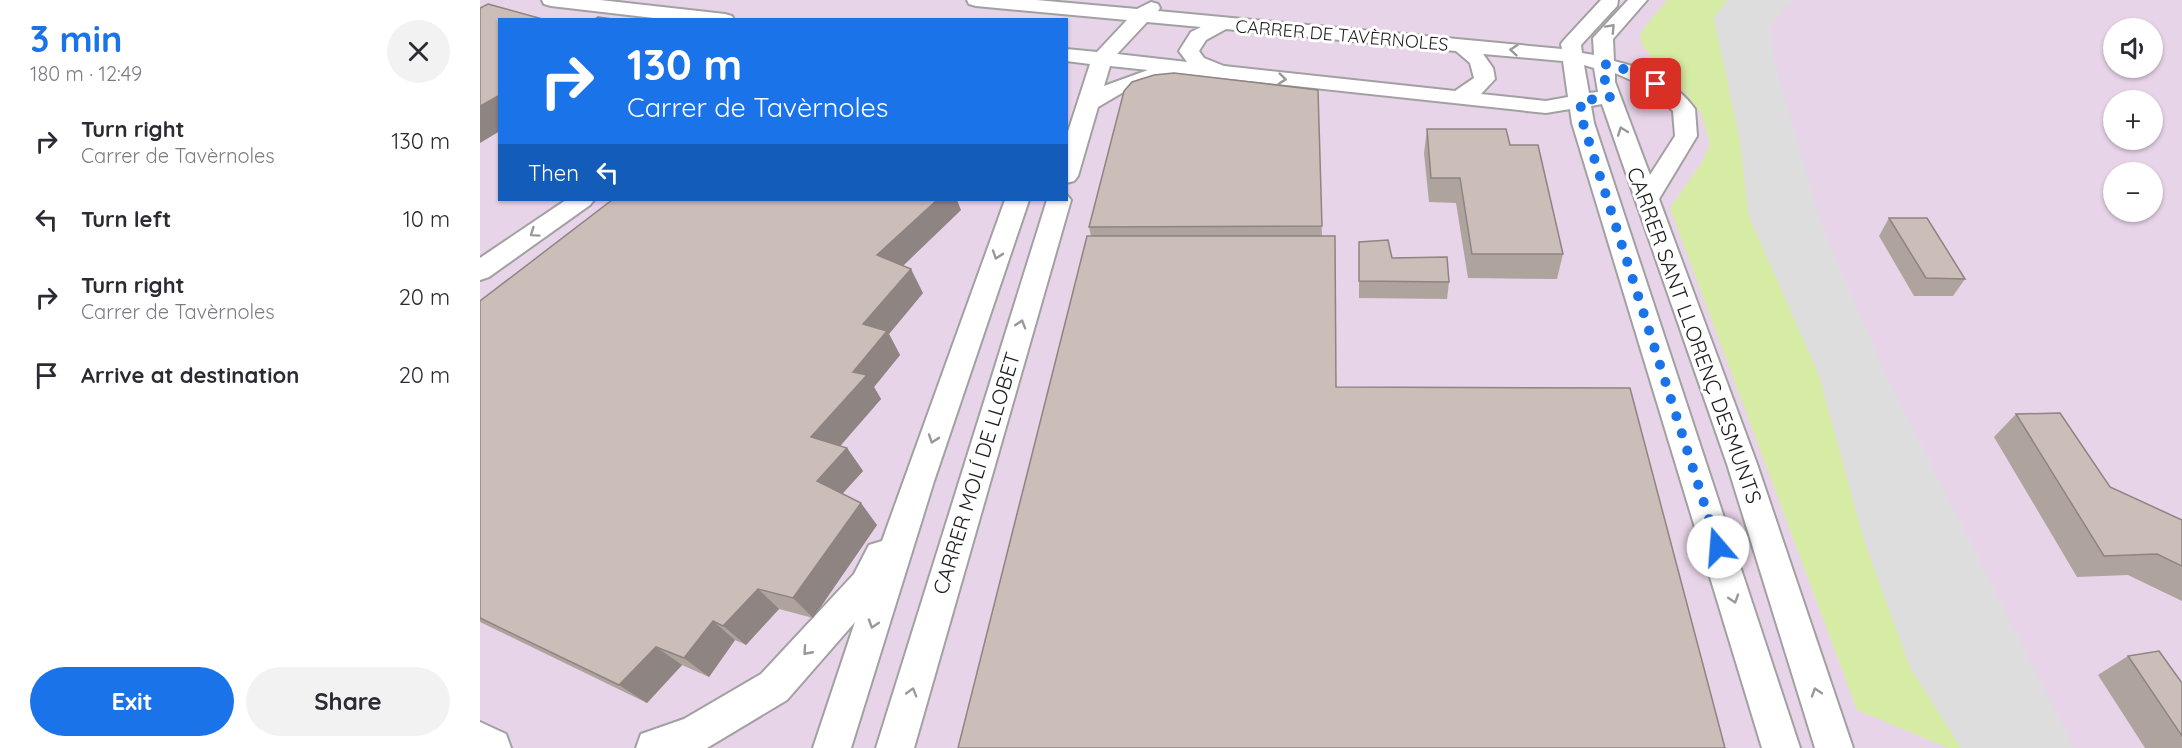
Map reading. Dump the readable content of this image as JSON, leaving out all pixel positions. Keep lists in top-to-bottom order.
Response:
{
  "streets": {
    "street": ["CARRER DE TAVÈRNOLES", "CARRER SANT LLORENÇ DESMUNTS", "CARRER MOLÍ DE LLOBET"]
  },
  "crossings": [
    ["CARRER DE TAVÈRNOLES", "CARRER SANT LLORENÇ DESMUNTS"]
  ],
  "page": {
    "heading": ["3 min", "180 m · 12:49"],
    "map_buttons": ["+", "−"],
    "turn": ["130 m", "Carrer de Tavèrnoles"],
    "list": [
      {
        "name": "Turn right",
        "note": "Carrer de Tavèrnoles",
        "value": "130 m"
      },
      {
        "name": "Turn left",
        "value": "10 m"
      },
      {
        "name": "Turn right",
        "note": "Carrer de Tavèrnoles",
        "value": "20 m"
      },
      {
        "name": "Arrive at destination",
        "value": "20 m"
      }
    ],
    "then": "Then",
    "buttons": ["Exit", "Share"]
  }
}
